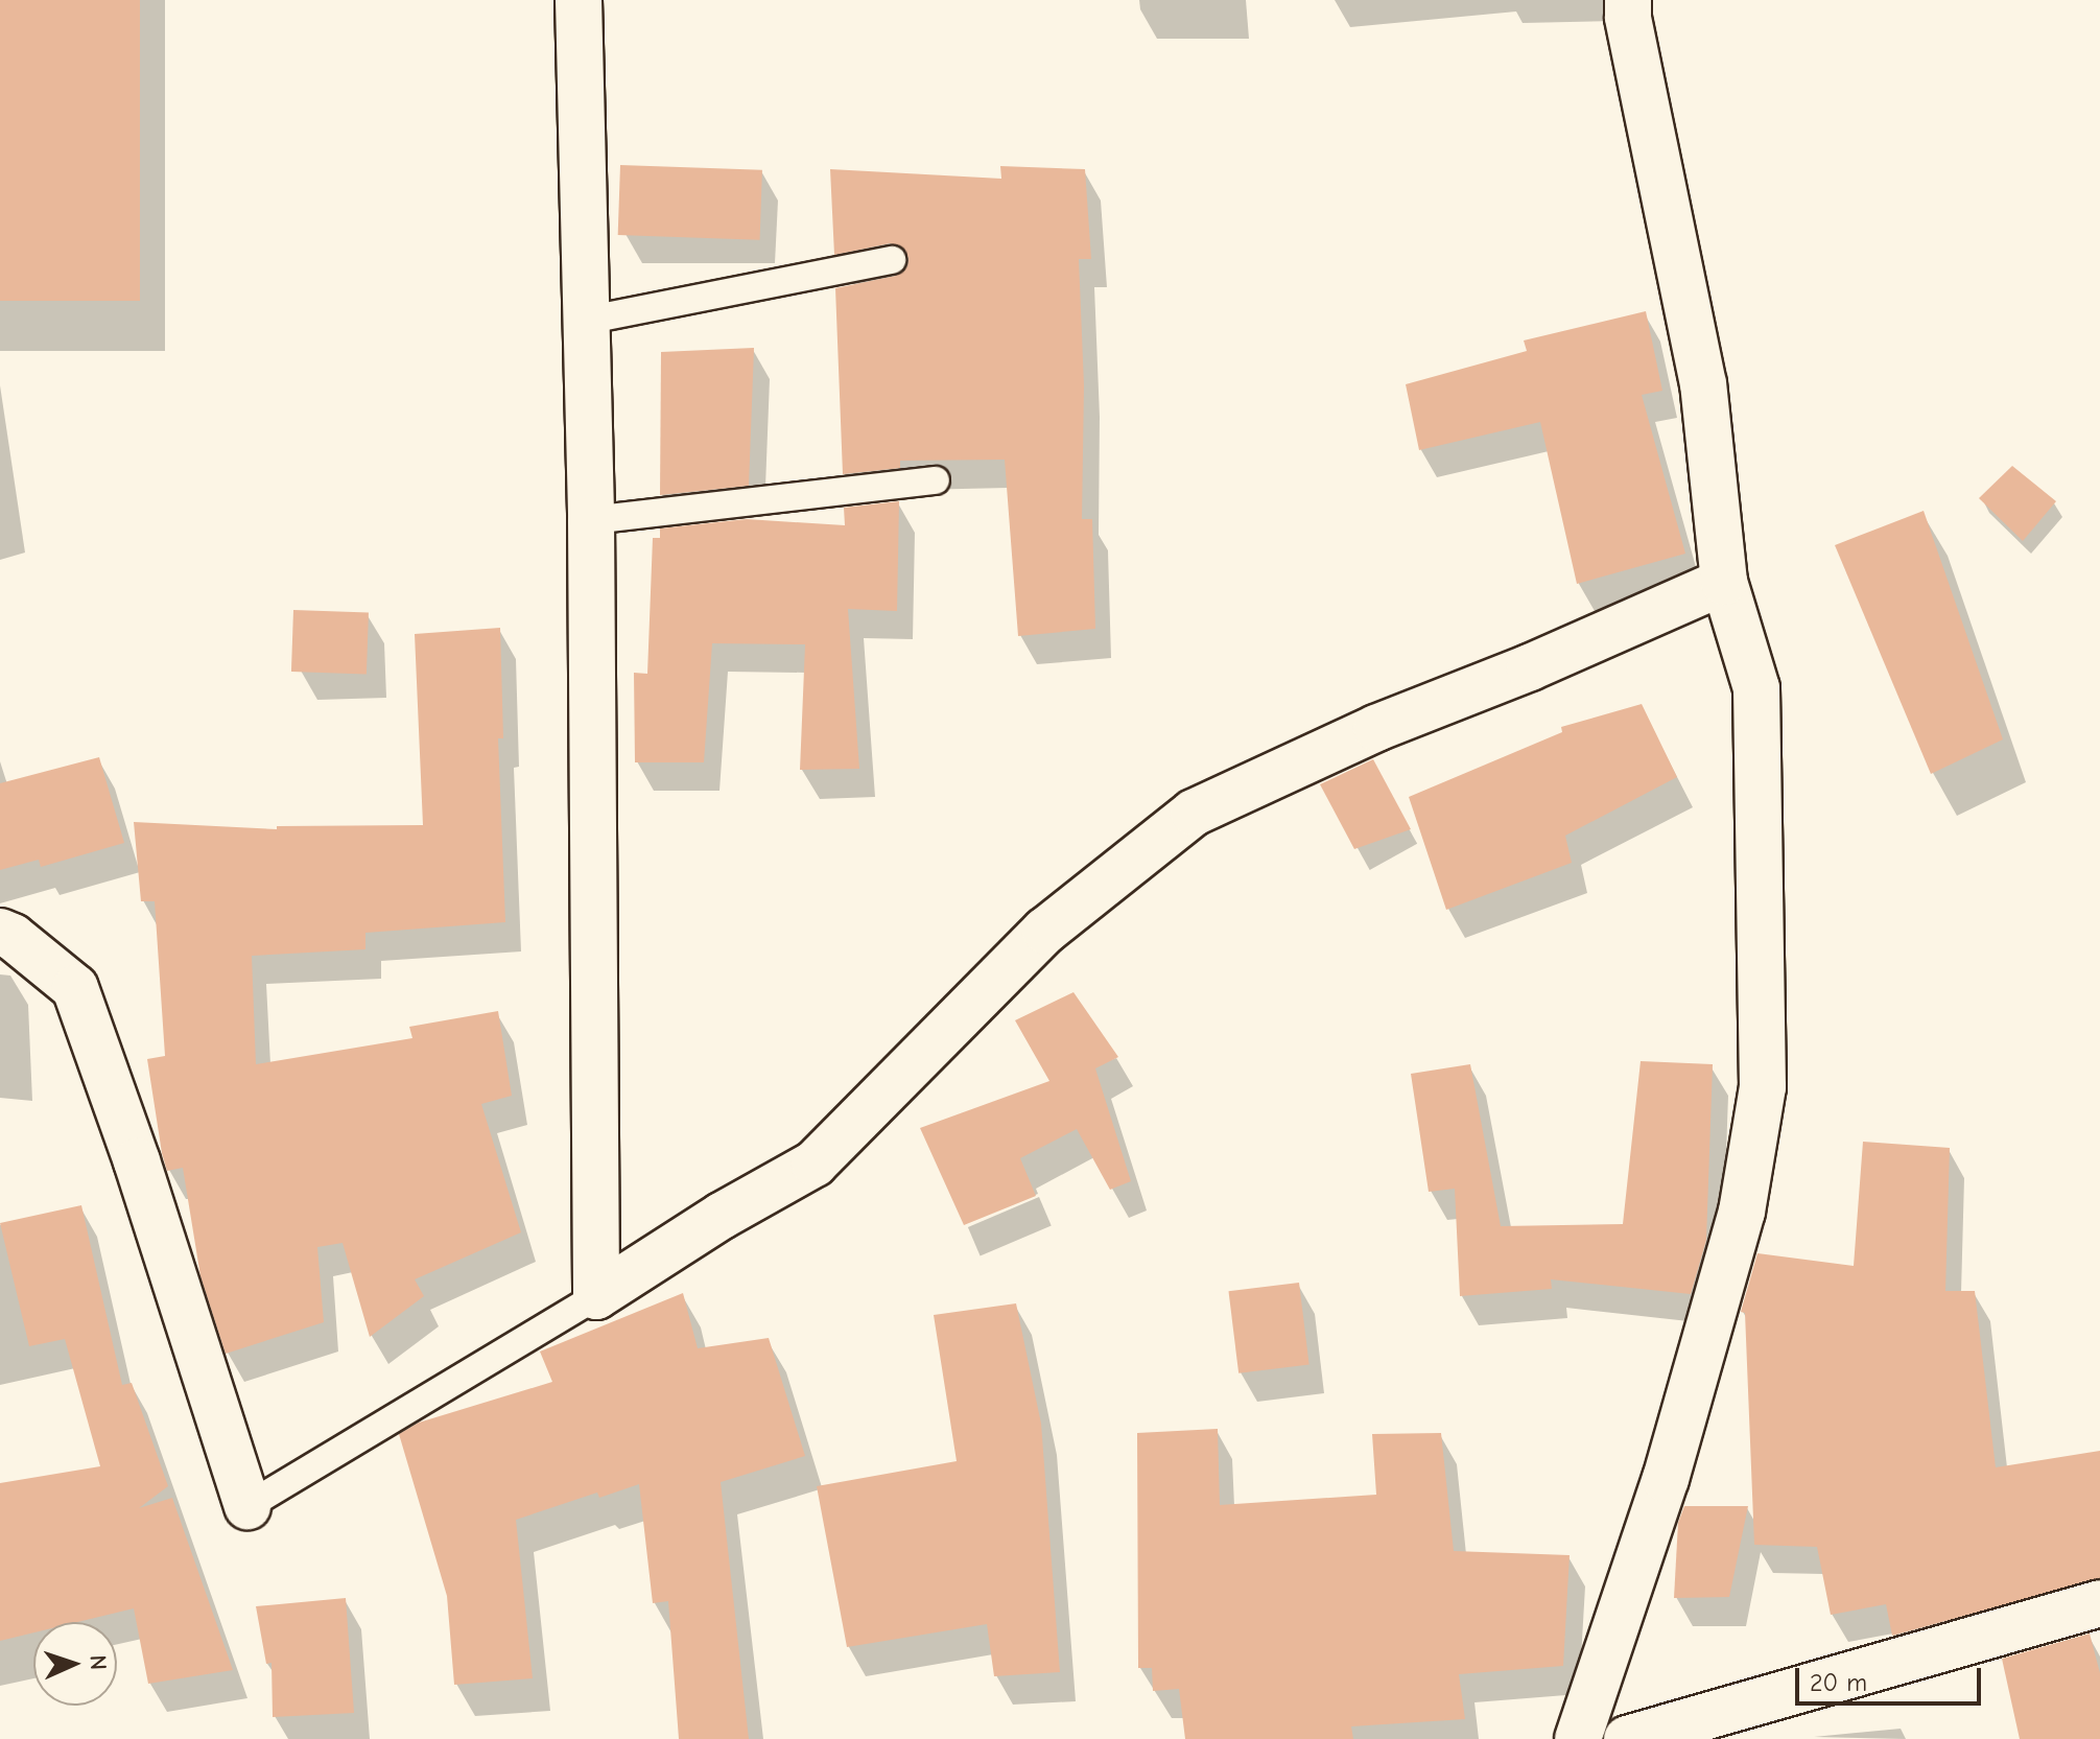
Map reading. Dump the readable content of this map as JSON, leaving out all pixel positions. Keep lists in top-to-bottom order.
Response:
{
  "scale_bar": "20 m",
  "north": "right"
}
